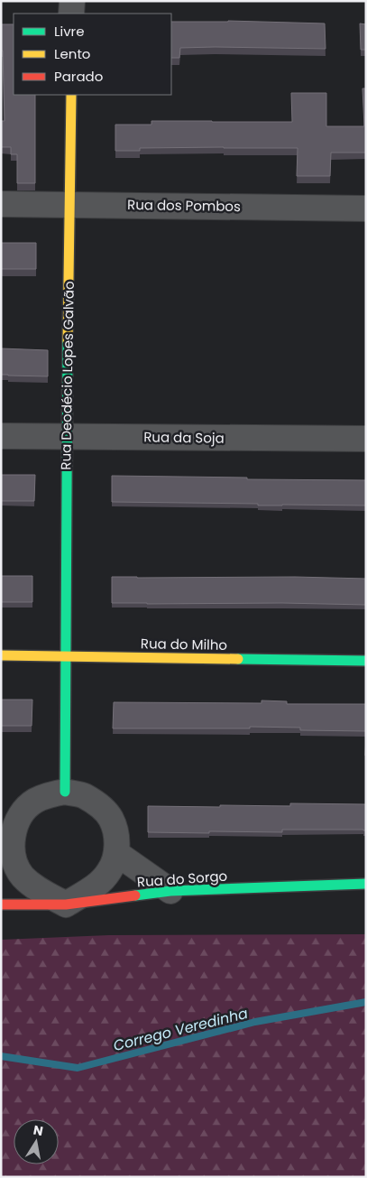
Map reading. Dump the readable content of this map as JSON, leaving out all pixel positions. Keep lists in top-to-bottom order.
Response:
{
  "streets": {
    "street": [
      "Rua dos Pombos",
      "Rua Deodécio Lopes Galvão",
      "Rua da Soja",
      "Rua do Milho",
      "Rua do Sorgo"
    ]
  },
  "crossings": [
    ["Rua dos Pombos", "Rua Deodécio Lopes Galvão"],
    ["Rua Deodécio Lopes Galvão", "Rua da Soja"],
    ["Rua Deodécio Lopes Galvão", "Rua do Milho"],
    ["Rua Deodécio Lopes Galvão", "Rua do Sorgo"]
  ],
  "water": ["Corrego Veredinha"],
  "legend": ["Livre", "Lento", "Parado"],
  "north": "top"
}
